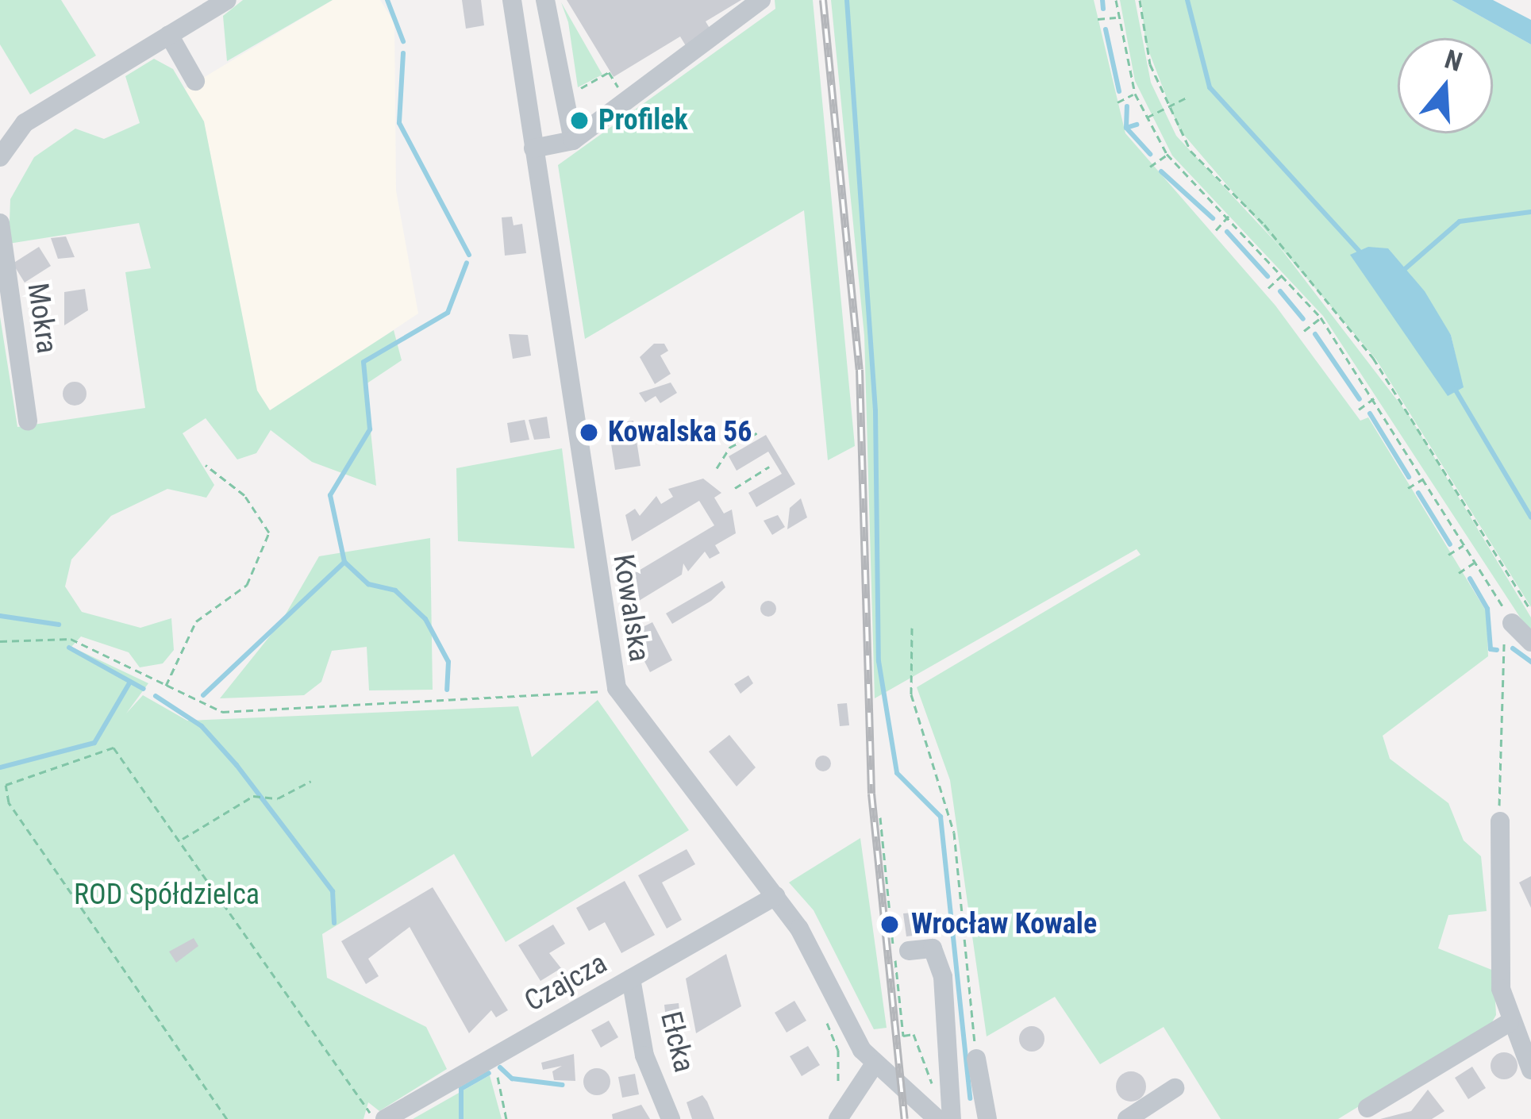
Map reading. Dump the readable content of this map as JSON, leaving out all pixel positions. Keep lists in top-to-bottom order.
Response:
{
  "streets": {
    "street": [
      "Mokra",
      "Kowalska",
      "Czajcza",
      "Ełcka"
    ]
  },
  "crossings": [
    ["Kowalska", "Czajcza"],
    ["Czajcza", "Ełcka"]
  ],
  "parks": ["ROD Spółdzielca"],
  "places": ["Profilek", "Kowalska 56", "Wrocław Kowale"],
  "north": "top"
}
